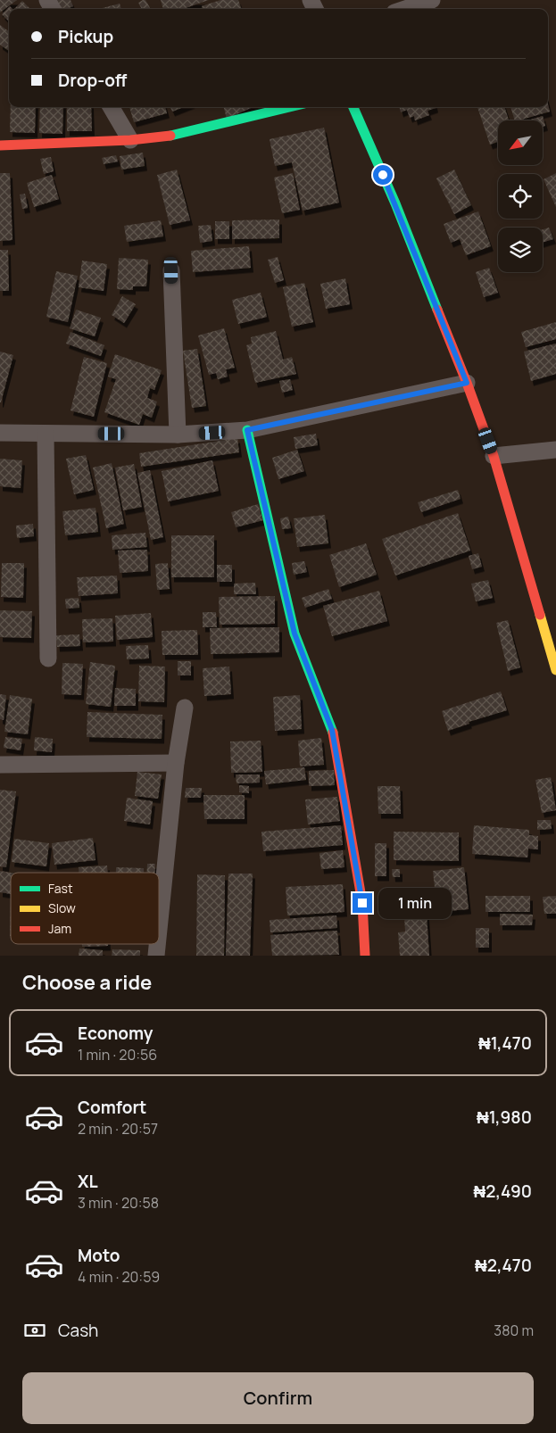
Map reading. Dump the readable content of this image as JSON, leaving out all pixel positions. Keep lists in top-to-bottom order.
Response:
{
  "legend": ["Fast", "Slow", "Jam"],
  "north": "bottom left",
  "page": {
    "banner": ["Pickup", "Drop-off"],
    "bubble": "1 min",
    "heading": "Choose a ride",
    "list": [
      {
        "name": "Economy",
        "note": "1 min · 20:56",
        "value": "₦1,470"
      },
      {
        "name": "Comfort",
        "note": "2 min · 20:57",
        "value": "₦1,980"
      },
      {
        "name": "XL",
        "note": "3 min · 20:58",
        "value": "₦2,490"
      },
      {
        "name": "Moto",
        "note": "4 min · 20:59",
        "value": "₦2,470"
      }
    ],
    "pay": ["Cash", "380 m"],
    "buttons": "Confirm"
  }
}
